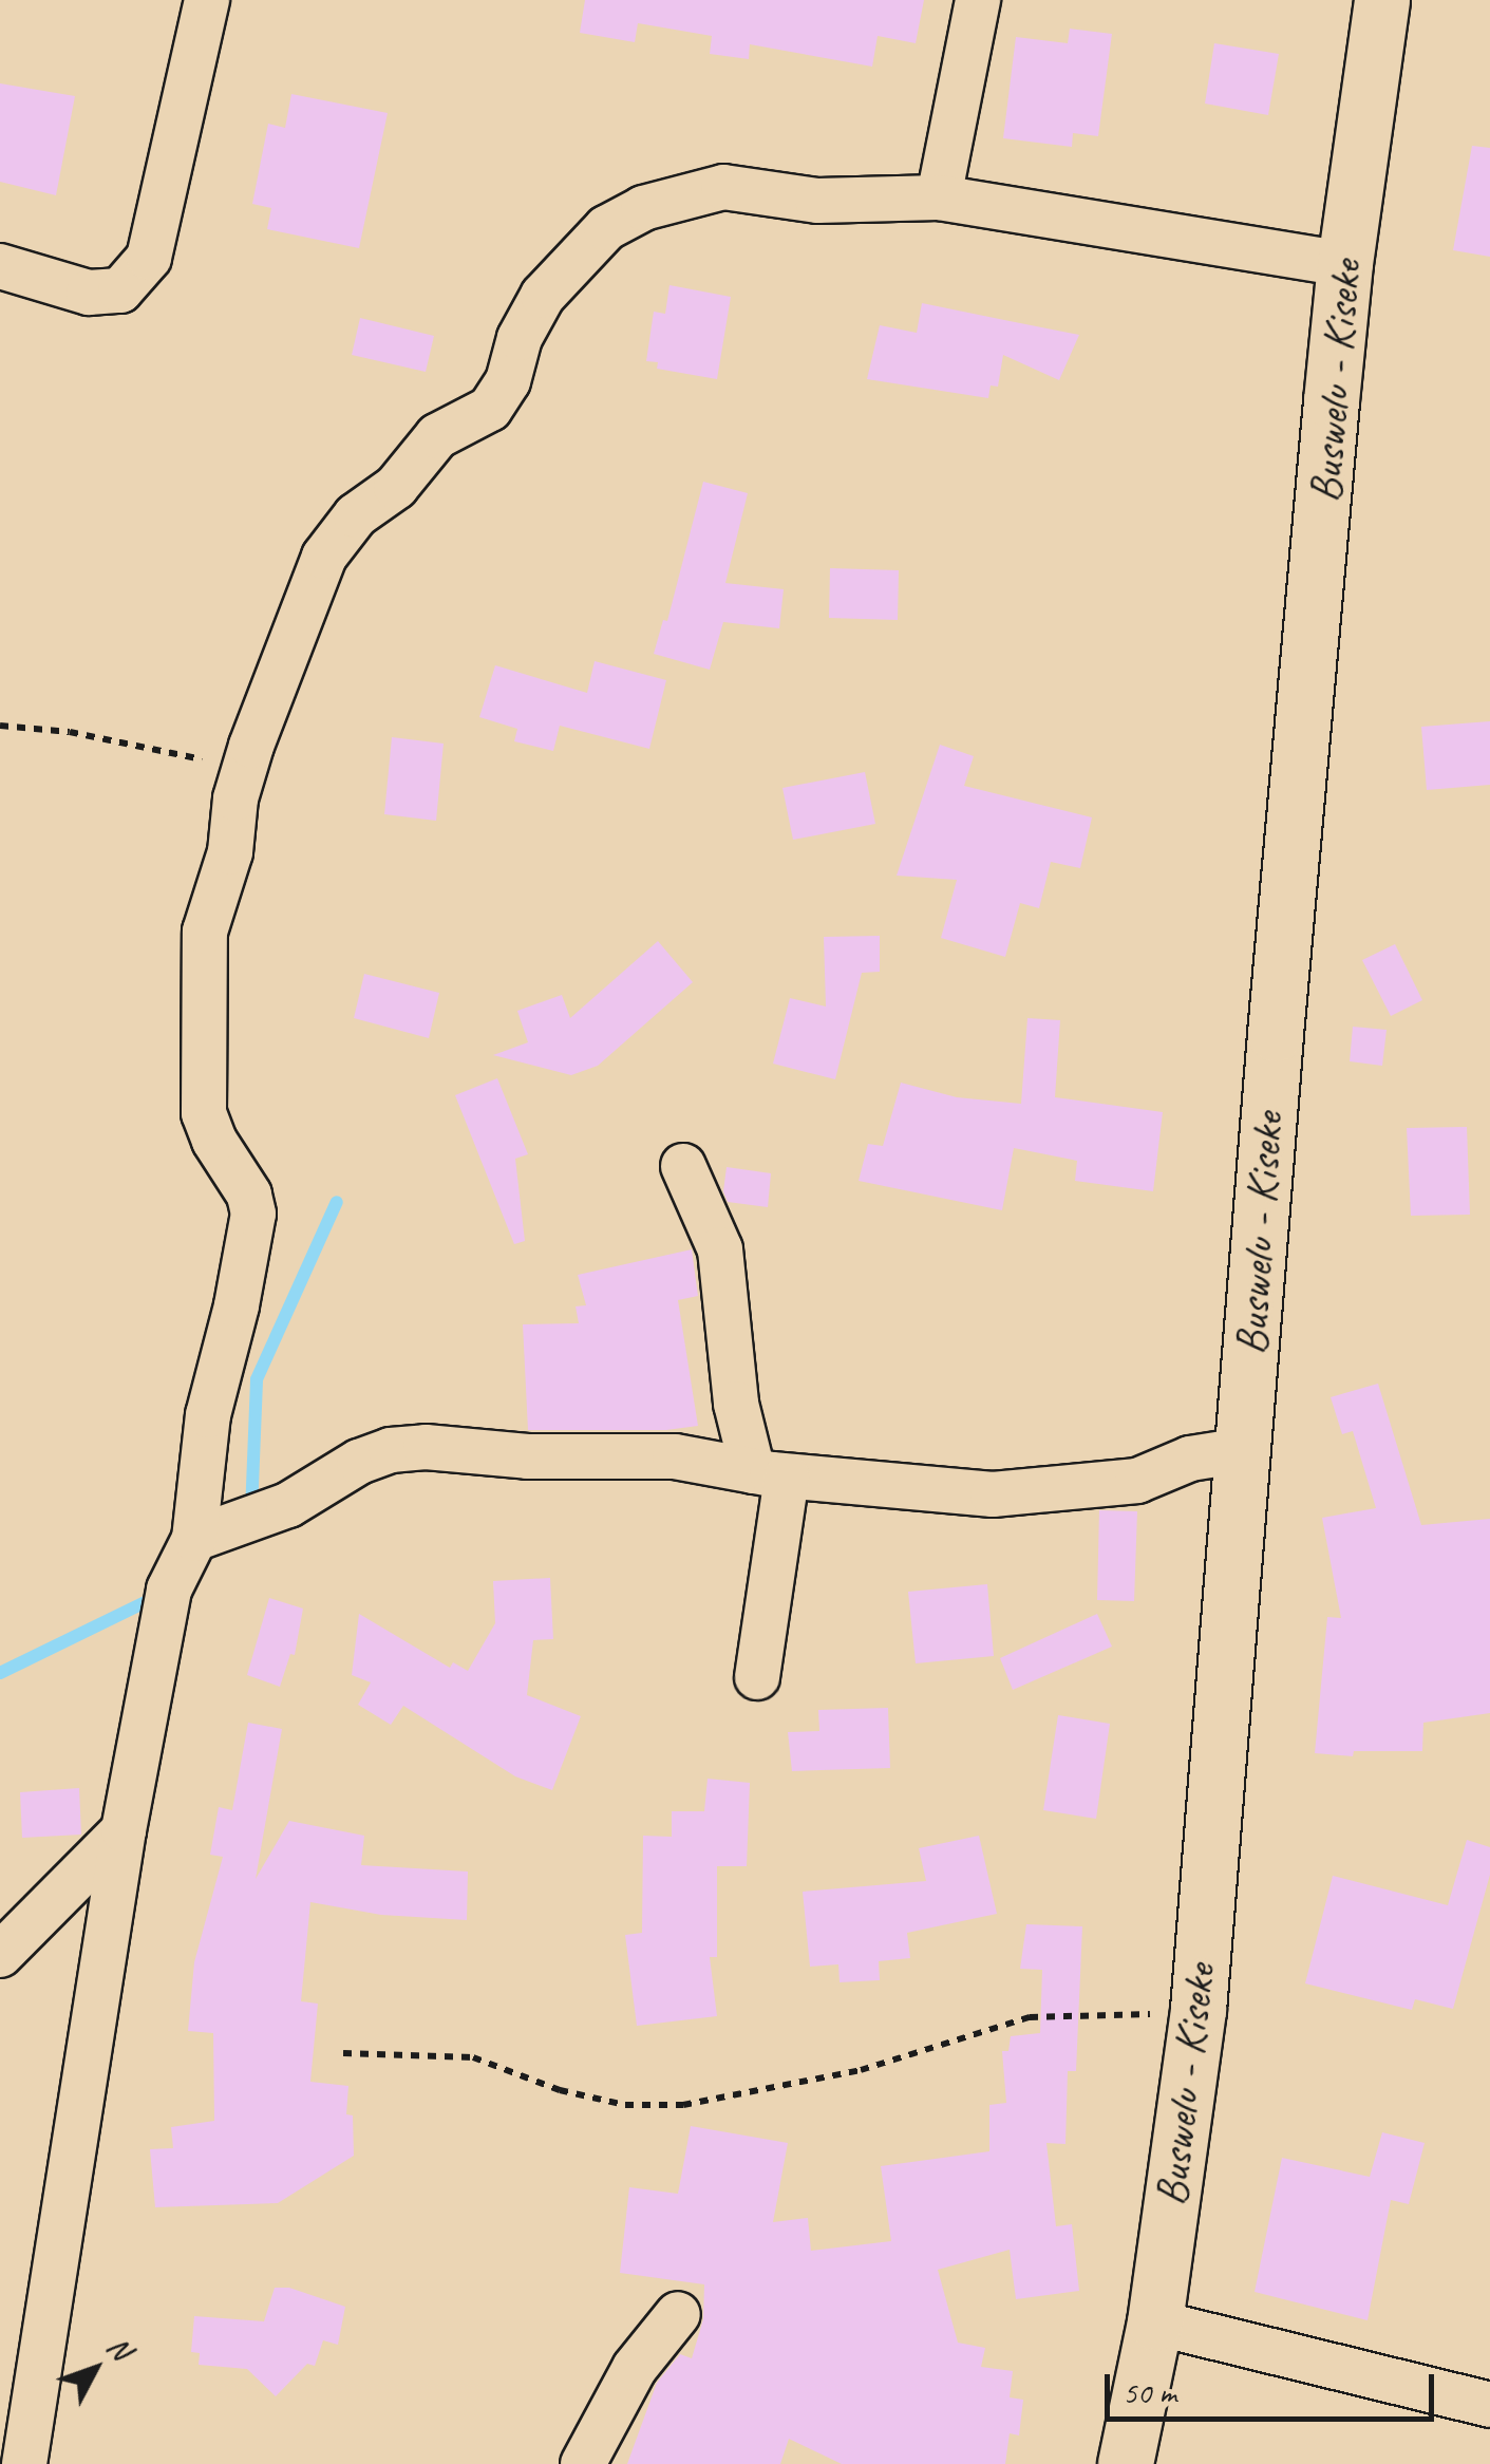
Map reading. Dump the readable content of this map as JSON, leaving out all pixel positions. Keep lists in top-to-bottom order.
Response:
{
  "streets": {
    "main road": ["Buswelu - Kiseke"]
  },
  "scale_bar": "50 m",
  "north": "top right"
}
